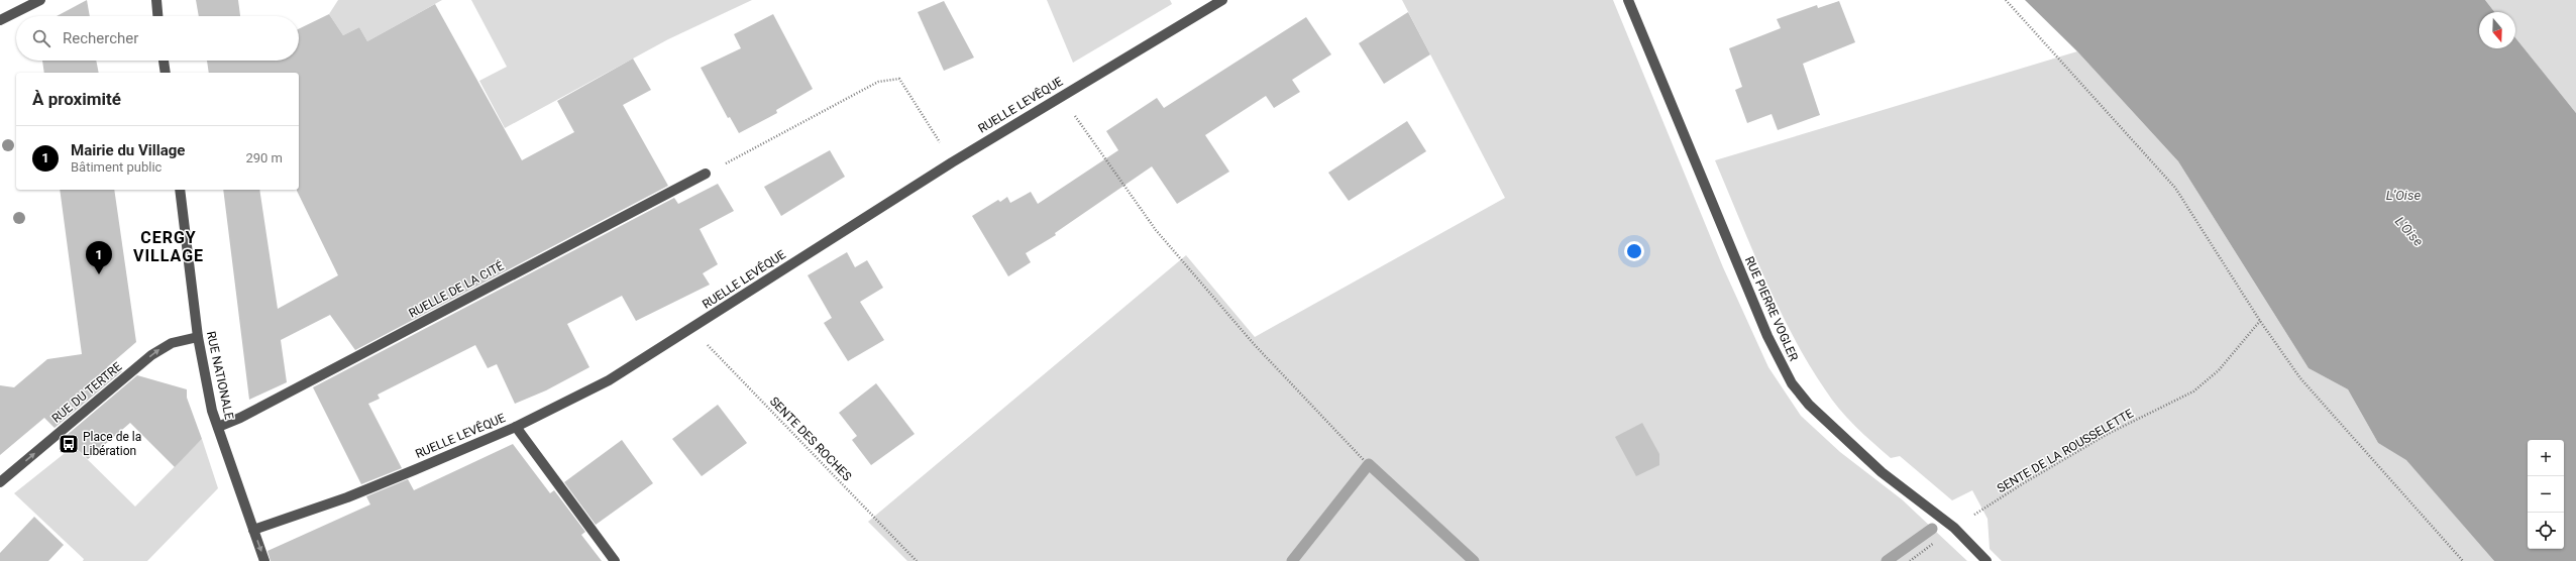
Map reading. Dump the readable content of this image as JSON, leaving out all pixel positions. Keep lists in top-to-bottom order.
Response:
{
  "streets": {
    "street": [
      "RUELLE LEVÊQUE",
      "RUELLE DE LA CITÉ",
      "RUE PIERRE VOGLER",
      "RUE NATIONALE",
      "RUE DU TERTRE"
    ],
    "path": ["SENTE DES ROCHES", "SENTE DE LA ROUSSELETTE"]
  },
  "crossings": [
    ["RUELLE LEVÊQUE", "RUE NATIONALE"],
    ["RUELLE LEVÊQUE", "SENTE DES ROCHES"],
    ["RUELLE DE LA CITÉ", "RUE NATIONALE"],
    ["RUE PIERRE VOGLER", "SENTE DE LA ROUSSELETTE"],
    ["RUE NATIONALE", "RUE DU TERTRE"]
  ],
  "one_way": ["RUE DU TERTRE"],
  "districts": ["CERGY VILLAGE"],
  "water": ["L’Oise", "L'Oise"],
  "places": {
    "bus stop": ["Place de la Libération"]
  },
  "north": "bottom",
  "page": {
    "search": "Rechercher",
    "heading": "À proximité",
    "list": [
      {
        "mark": "1",
        "name": "Mairie du Village",
        "note": "Bâtiment public",
        "value": "290 m"
      }
    ],
    "pins": "1",
    "map_buttons": ["+", "−"]
  }
}
